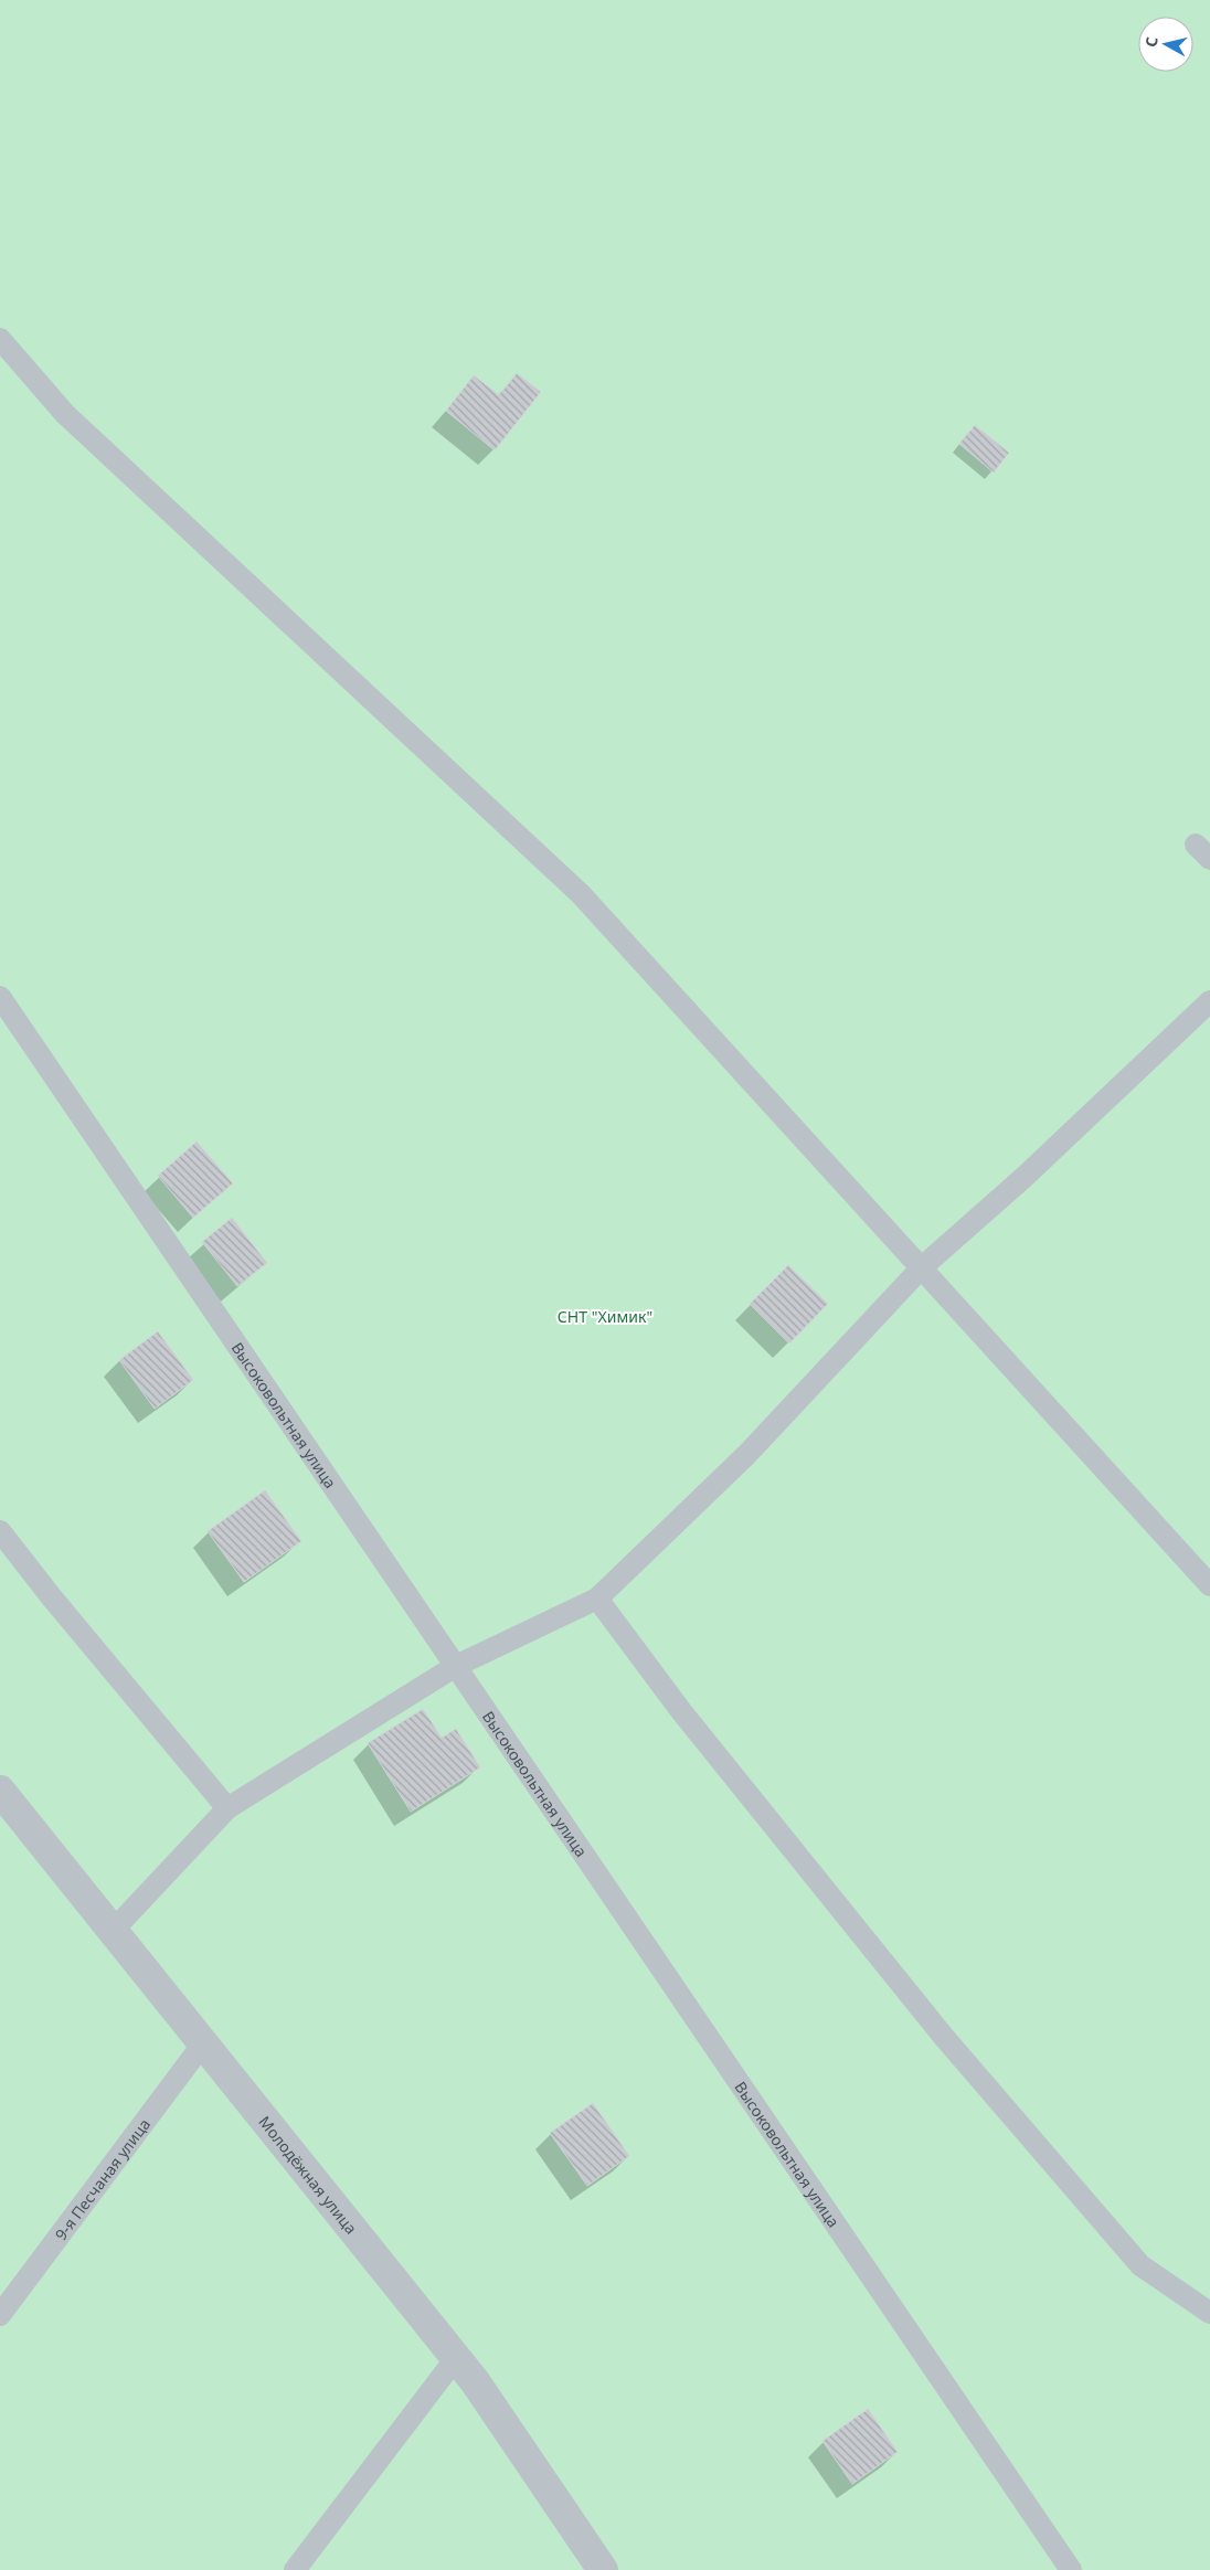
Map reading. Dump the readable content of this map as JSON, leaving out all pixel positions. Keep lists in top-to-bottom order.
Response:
{
  "streets": {
    "street": ["Молодёжная улица"],
    "lane": ["Высоковольтная улица", "9-я Песчаная улица"]
  },
  "crossings": [
    ["Молодёжная улица", "9-я Песчаная улица"]
  ],
  "parks": ["СНТ \"Химик\""],
  "north": "left"
}
